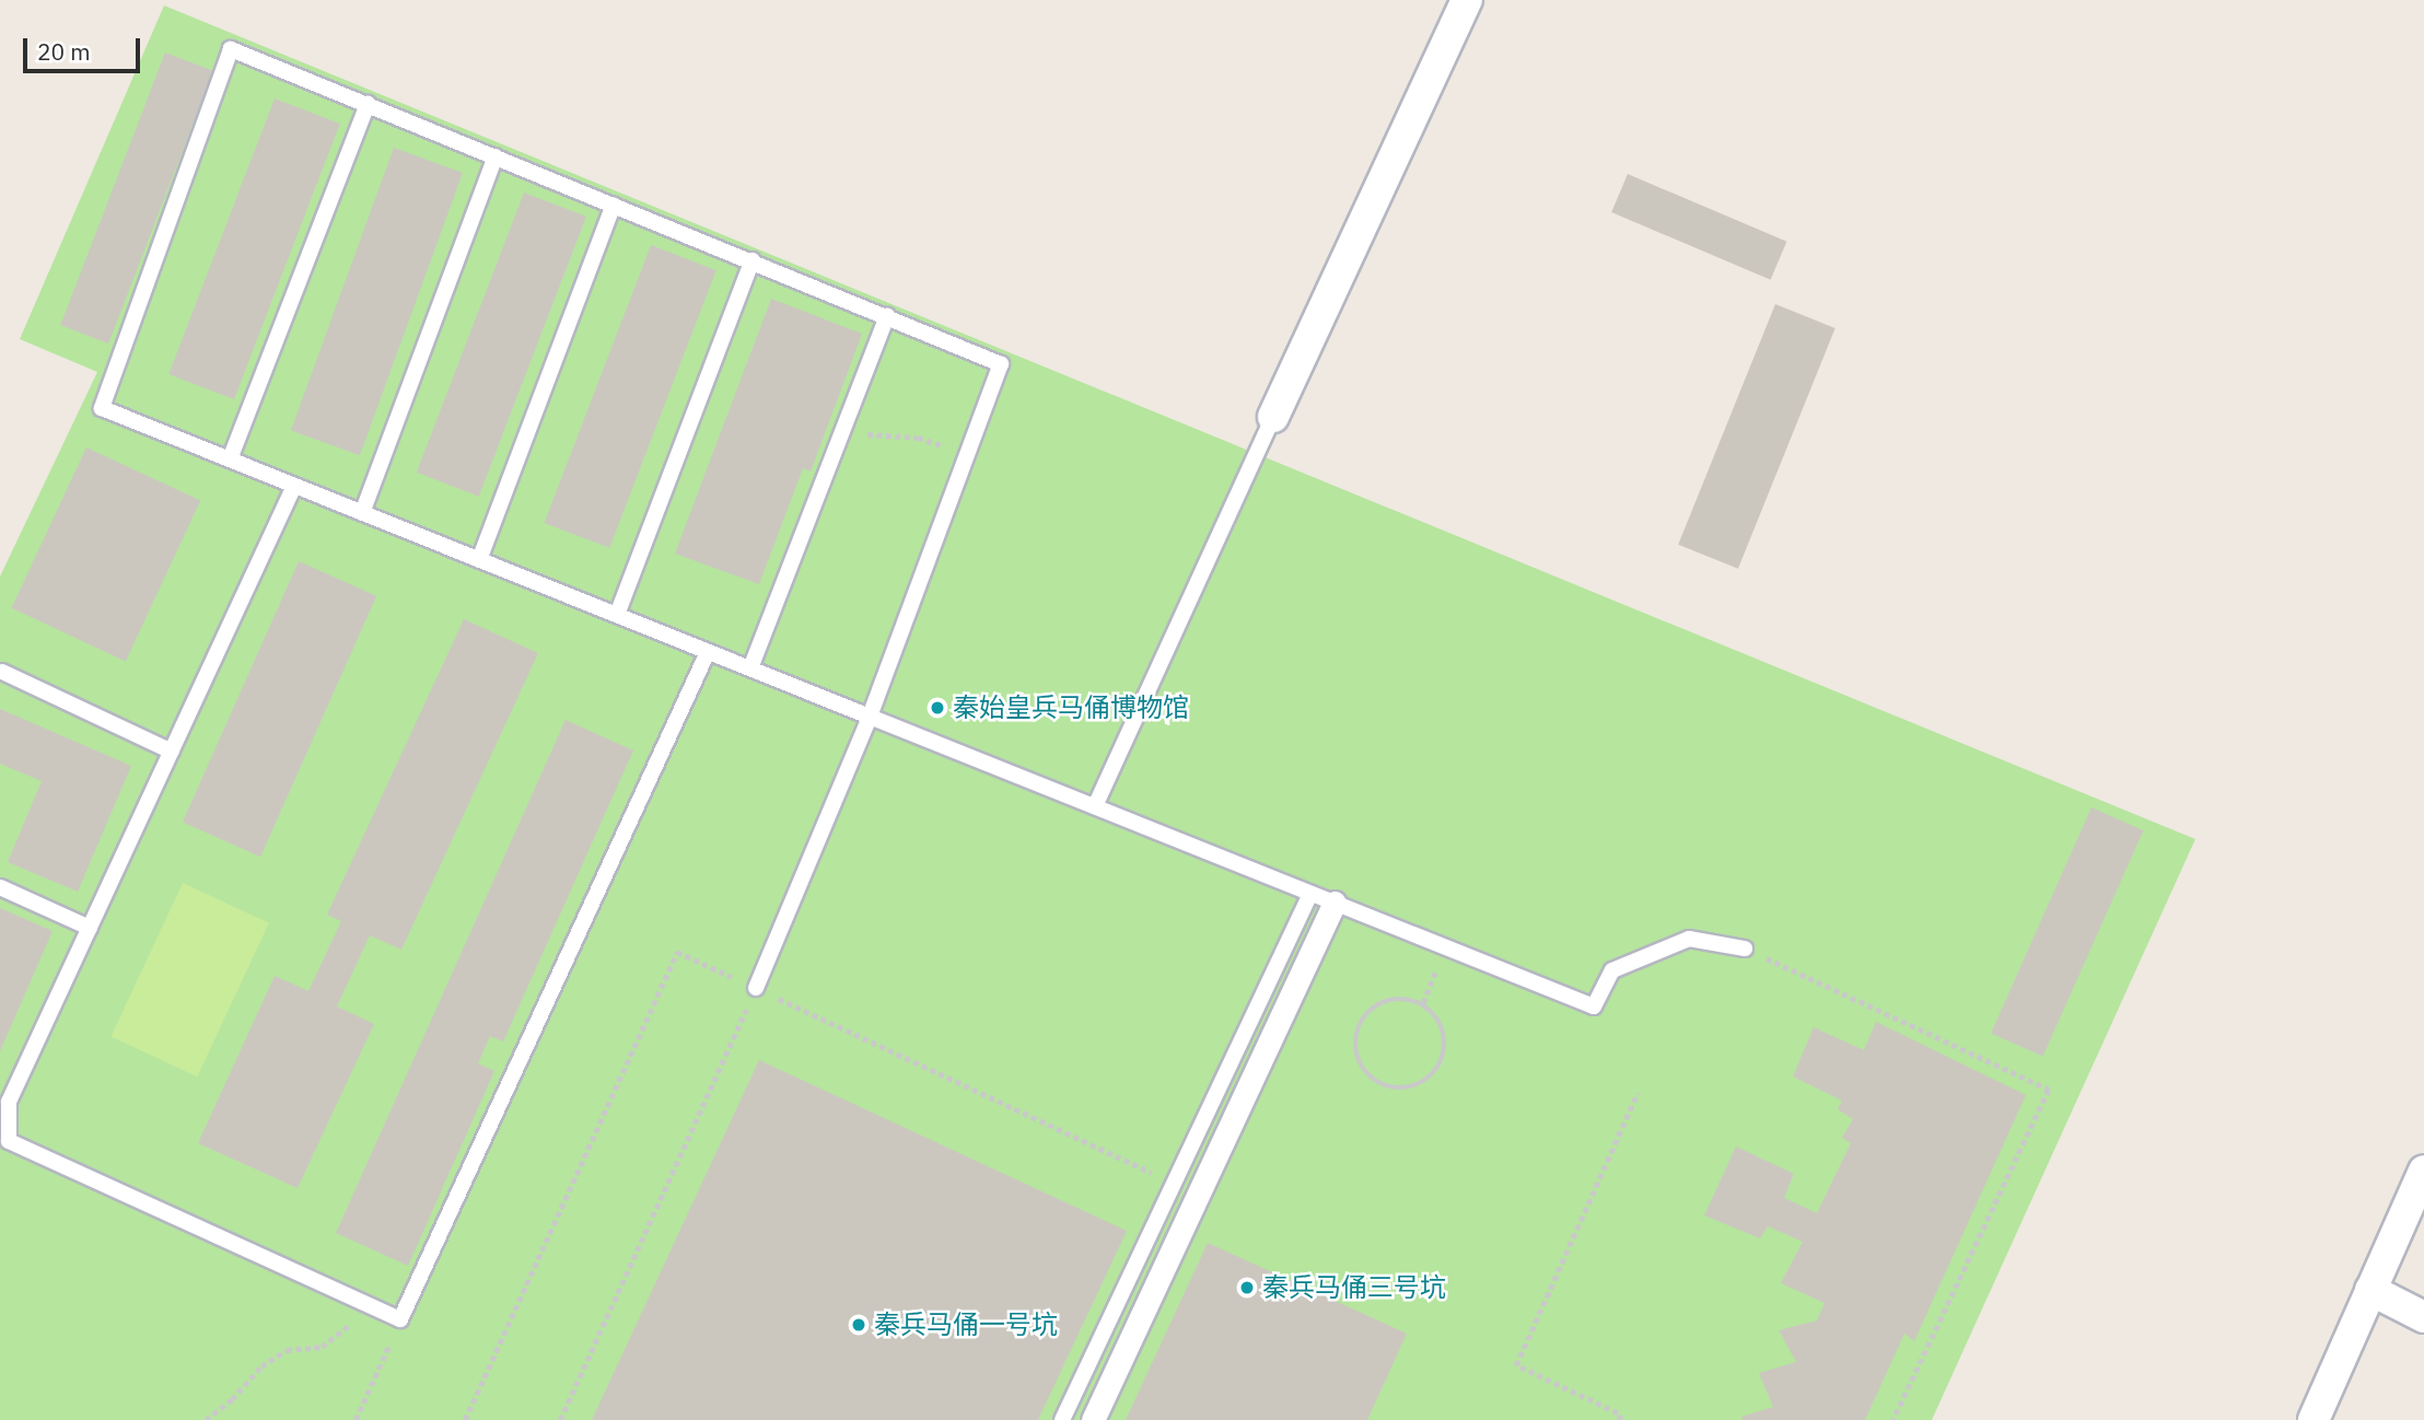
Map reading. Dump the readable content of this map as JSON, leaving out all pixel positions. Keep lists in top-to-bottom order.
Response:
{
  "places": ["秦始皇兵马俑博物馆", "秦兵马俑三号坑", "秦兵马俑一号坑"],
  "scale_bar": "20 m"
}
